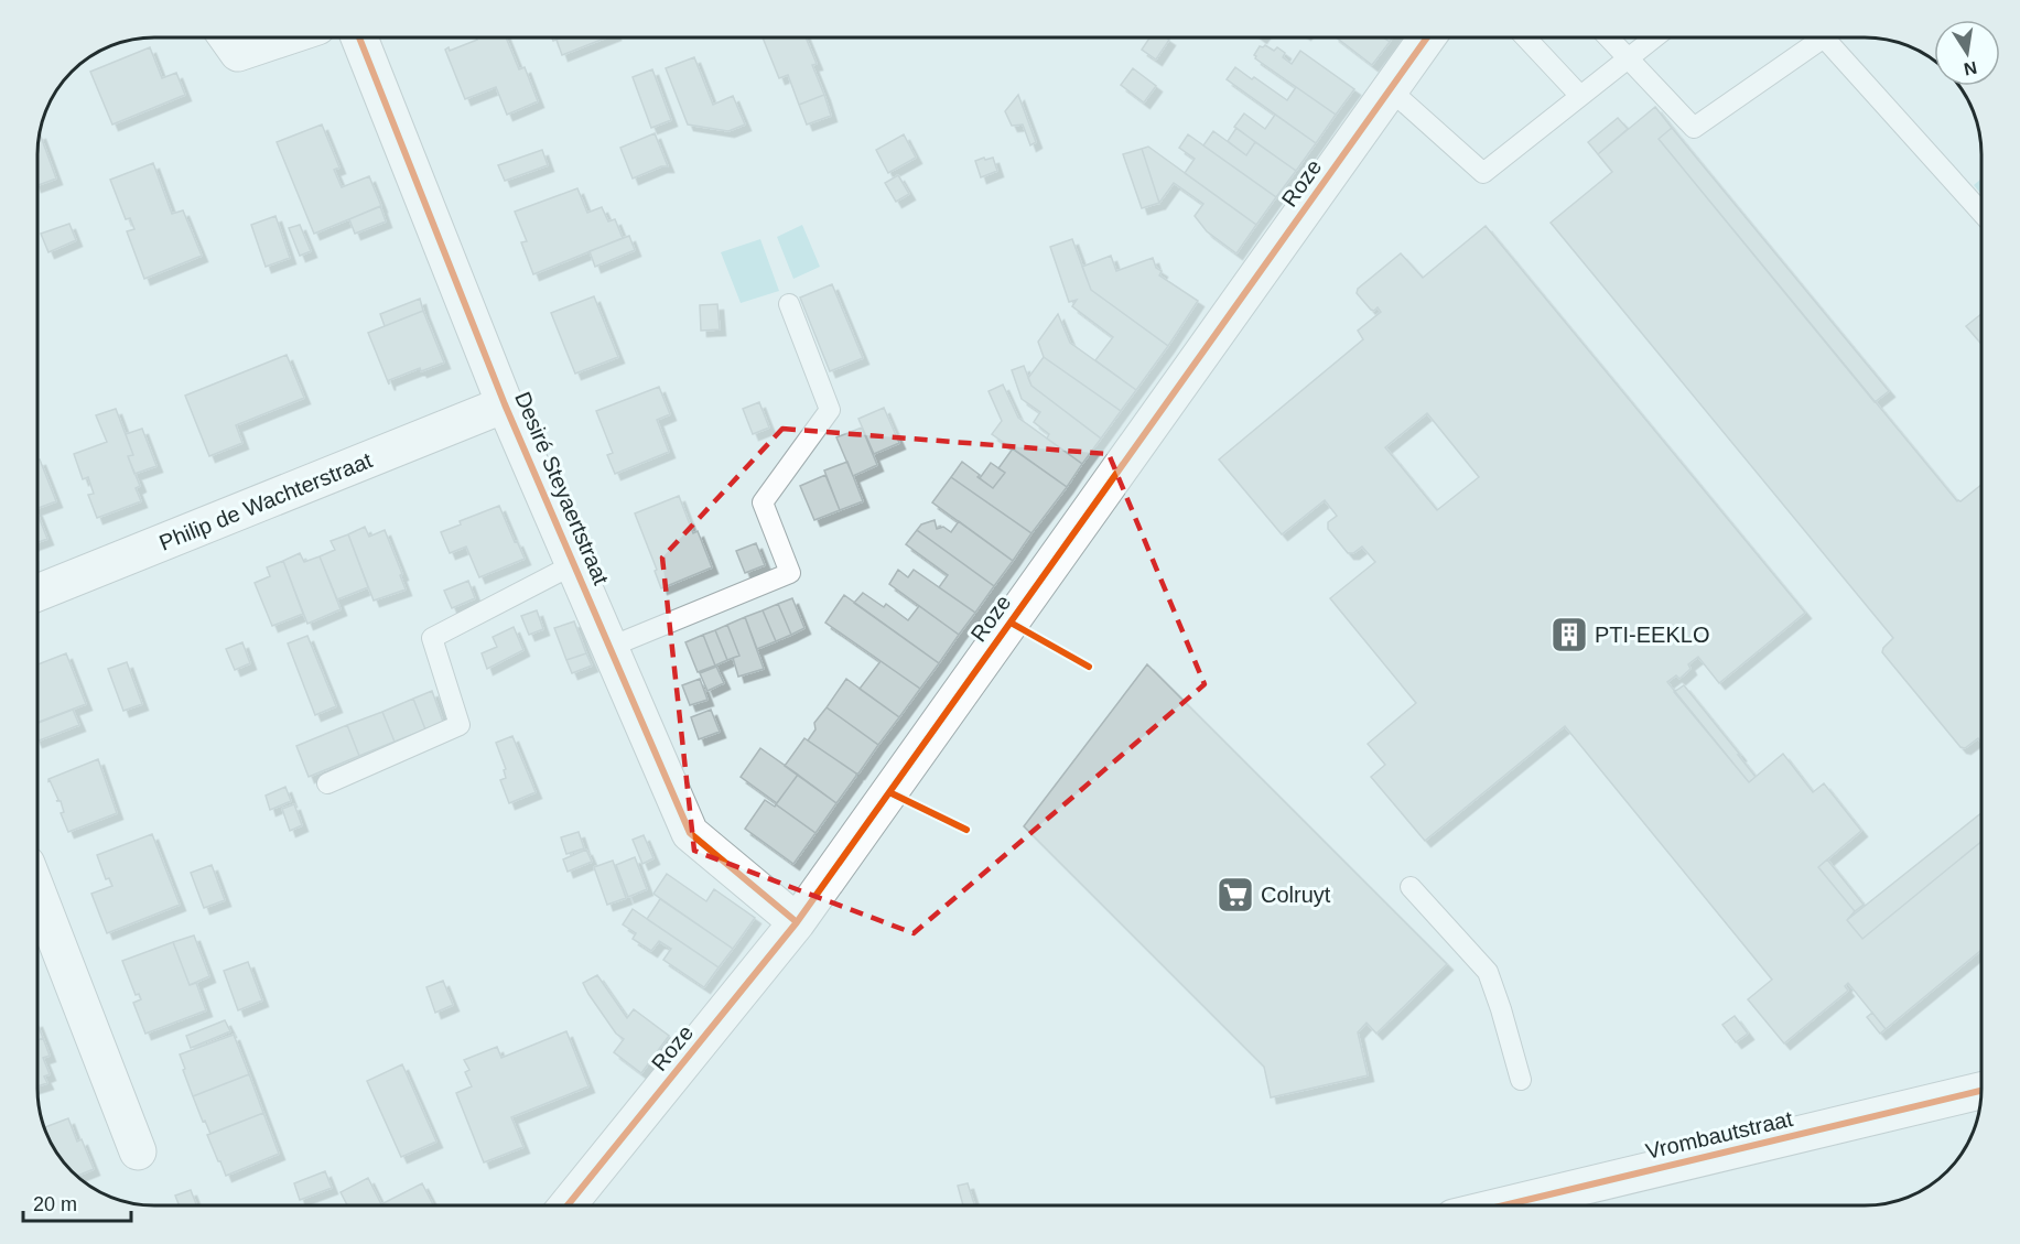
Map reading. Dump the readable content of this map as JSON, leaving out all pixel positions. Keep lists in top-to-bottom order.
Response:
{
  "streets": {
    "street": [
      "Roze",
      "Desiré Steyaertstraat",
      "Philip de Wachterstraat",
      "Vrombautstraat"
    ]
  },
  "crossings": [
    ["Roze", "Desiré Steyaertstraat"],
    ["Desiré Steyaertstraat", "Philip de Wachterstraat"]
  ],
  "places": {
    "building": ["PTI-EEKLO"],
    "supermarket": ["Colruyt"]
  },
  "scale_bar": "20 m",
  "north": "bottom"
}
